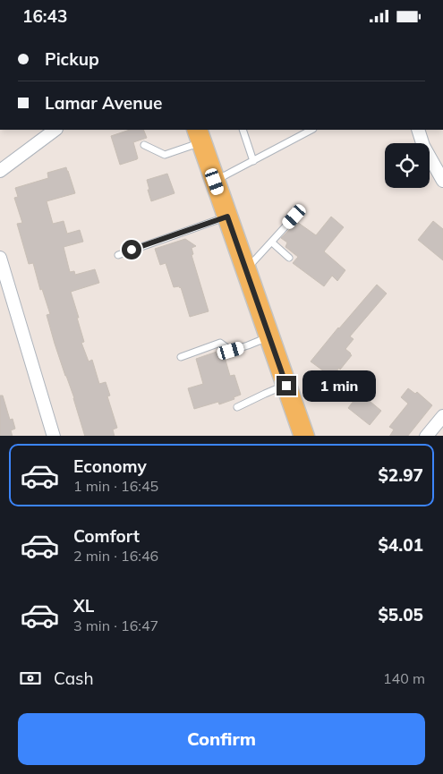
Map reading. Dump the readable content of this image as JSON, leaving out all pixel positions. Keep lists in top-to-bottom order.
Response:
{
  "page": {
    "status": "16:43",
    "banner": ["Pickup", "Lamar Avenue"],
    "bubble": "1 min",
    "list": [
      {
        "name": "Economy",
        "note": "1 min · 16:45",
        "value": "$2.97"
      },
      {
        "name": "Comfort",
        "note": "2 min · 16:46",
        "value": "$4.01"
      },
      {
        "name": "XL",
        "note": "3 min · 16:47",
        "value": "$5.05"
      }
    ],
    "pay": ["Cash", "140 m"],
    "buttons": "Confirm"
  }
}
